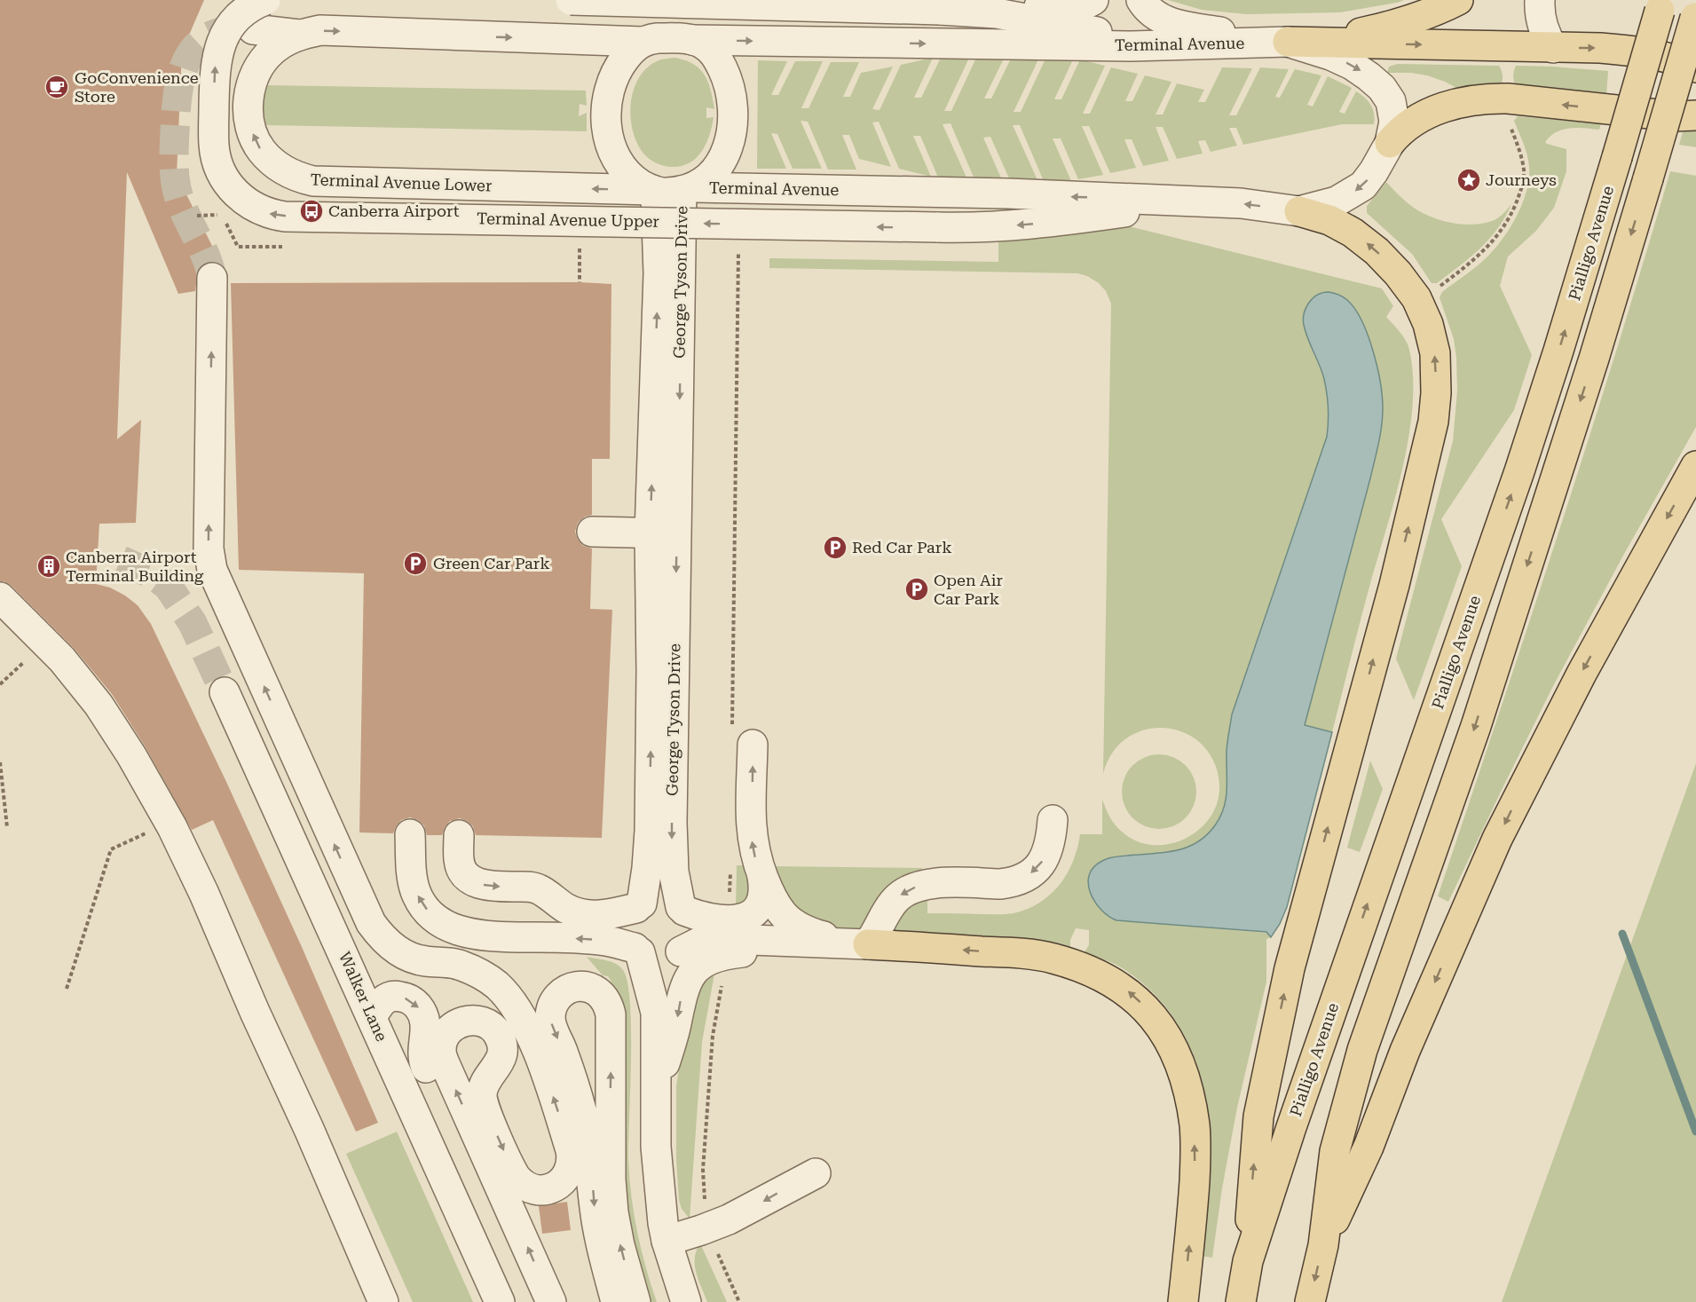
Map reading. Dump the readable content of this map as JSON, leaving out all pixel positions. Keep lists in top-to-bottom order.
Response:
{
  "streets": {
    "main road": ["Pialligo Avenue"],
    "street": [
      "Terminal Avenue",
      "Terminal Avenue Lower",
      "Terminal Avenue Upper",
      "George Tyson Drive",
      "Walker Lane"
    ]
  },
  "crossings": [
    ["Terminal Avenue", "Terminal Avenue Lower"],
    ["Terminal Avenue", "Terminal Avenue Upper"],
    ["Terminal Avenue", "George Tyson Drive"],
    ["Terminal Avenue Lower", "George Tyson Drive"]
  ],
  "places": {
    "cafe": ["GoConvenience Store"],
    "place": ["Journeys"],
    "bus stop": ["Canberra Airport"],
    "parking": ["Red Car Park", "Green Car Park", "Open Air Car Park"],
    "building": ["Canberra Airport Terminal Building"]
  }
}
